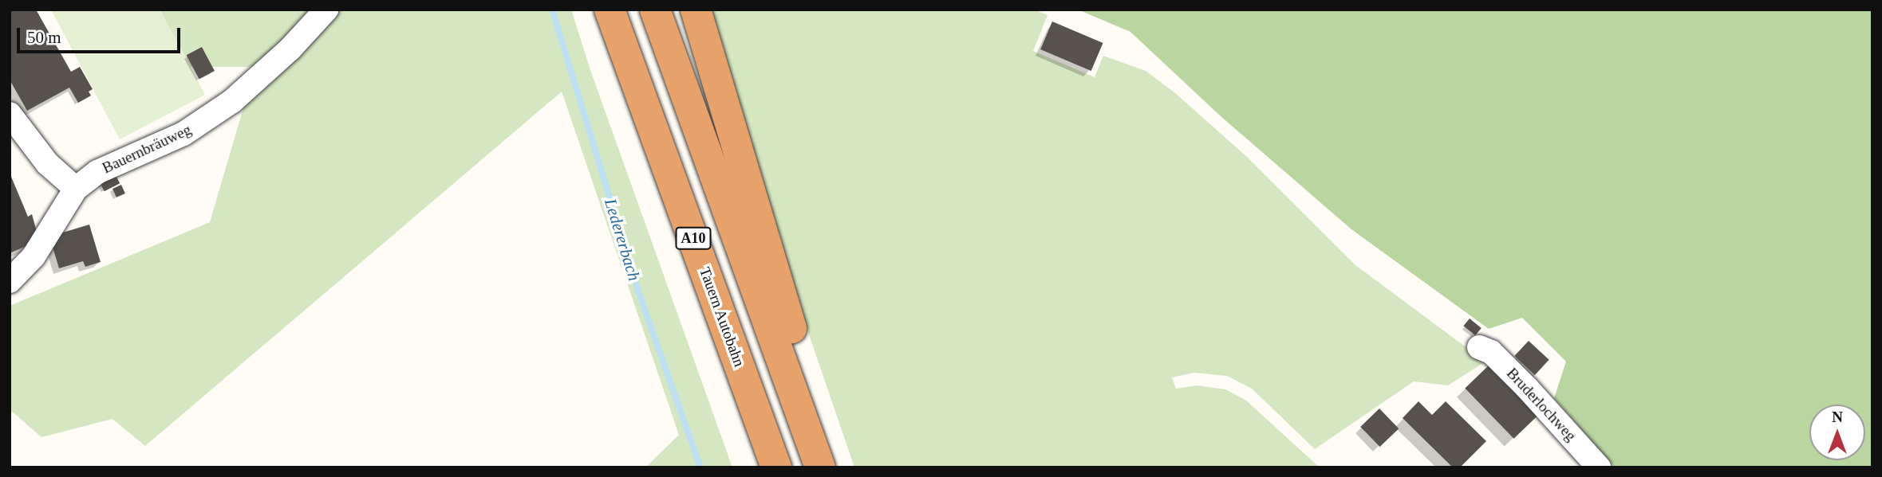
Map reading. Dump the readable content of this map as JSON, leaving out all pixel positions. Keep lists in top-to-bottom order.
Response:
{
  "streets": {
    "highway": ["A10", "Tauern Autobahn"],
    "street": ["Bauernbräuweg", "Bruderlochweg"]
  },
  "water": ["Ledererbach"],
  "scale_bar": "50 m",
  "north": "top"
}
